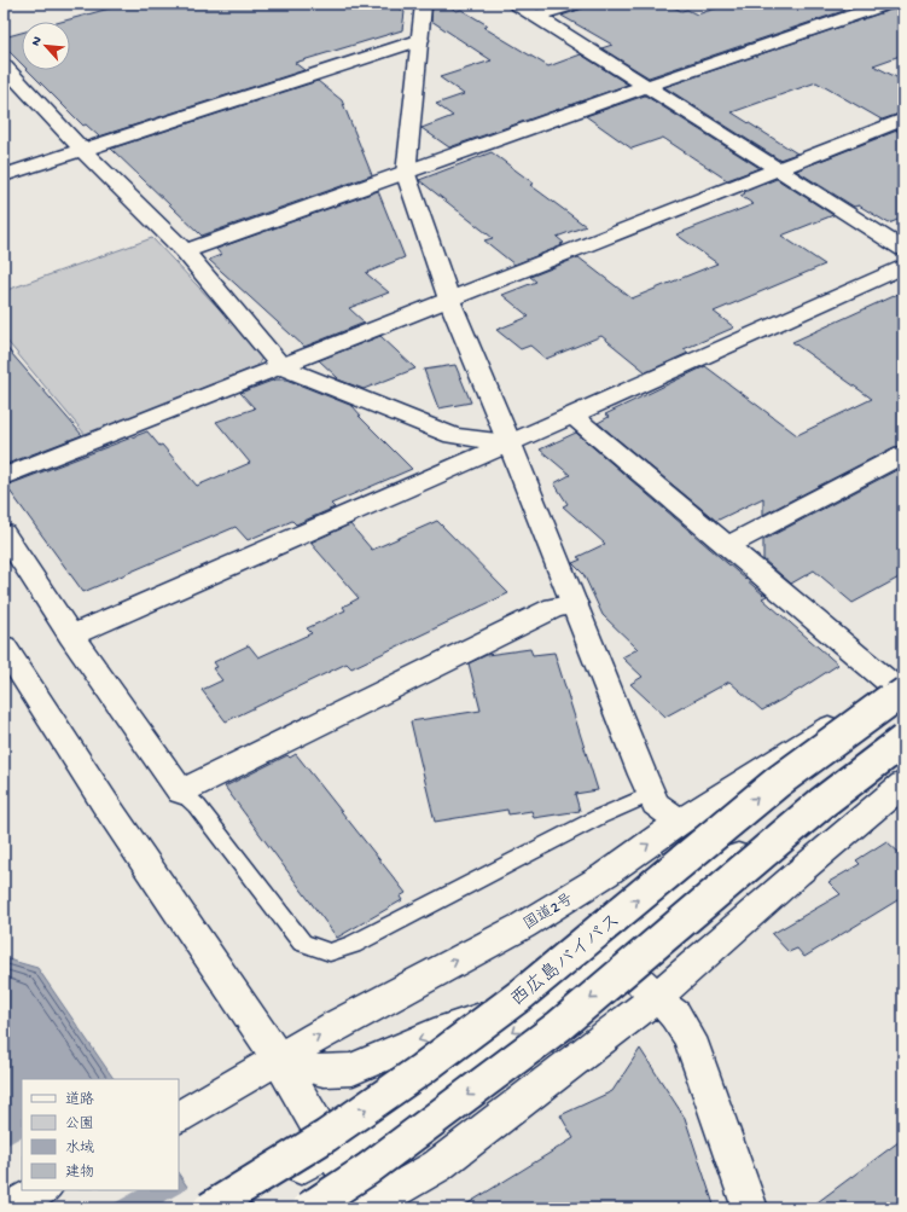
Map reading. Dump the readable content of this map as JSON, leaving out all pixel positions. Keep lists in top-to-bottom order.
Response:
{
  "streets": {
    "main road": ["国道2号", "西広島バイパス"]
  },
  "crossings": [
    ["国道2号", "西広島バイパス"]
  ],
  "legend": [
    "道路",
    "公園",
    "水域",
    "建物"
  ],
  "north": "top left"
}
